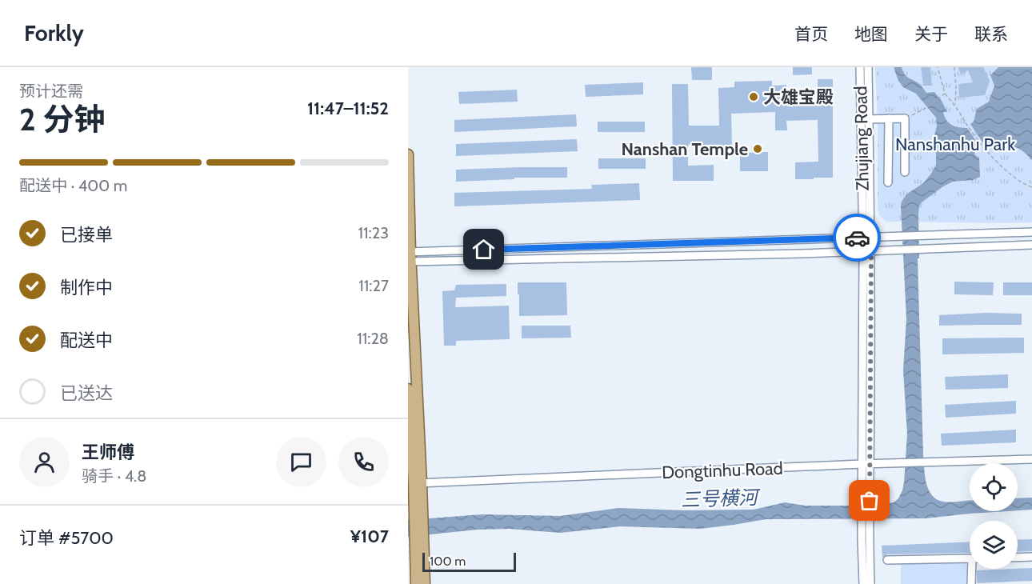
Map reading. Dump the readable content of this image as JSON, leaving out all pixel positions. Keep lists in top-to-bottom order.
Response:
{
  "streets": {
    "street": ["Zhujiang Road", "Dongtinhu Road"]
  },
  "crossings": [
    ["Zhujiang Road", "Dongtinhu Road"]
  ],
  "water": ["三号横河"],
  "parks": ["Nanshanhu Park"],
  "places": ["大雄宝殿", "Nanshan Temple"],
  "scale_bar": "100 m",
  "page": {
    "header": "Forkly",
    "nav": [
      "首页",
      "地图",
      "关于",
      "联系"
    ],
    "heading": ["2 分钟", "预计还需", "11:47–11:52"],
    "panel": [
      "王师傅",
      "骑手 · 4.8",
      "订单 #5700",
      "¥107"
    ],
    "bar": "配送中 · 400 m",
    "list": [
      ["已接单", "11:23"],
      ["制作中", "11:27"],
      ["配送中", "11:28"],
      "已送达"
    ],
    "scale": "100 m"
  }
}
